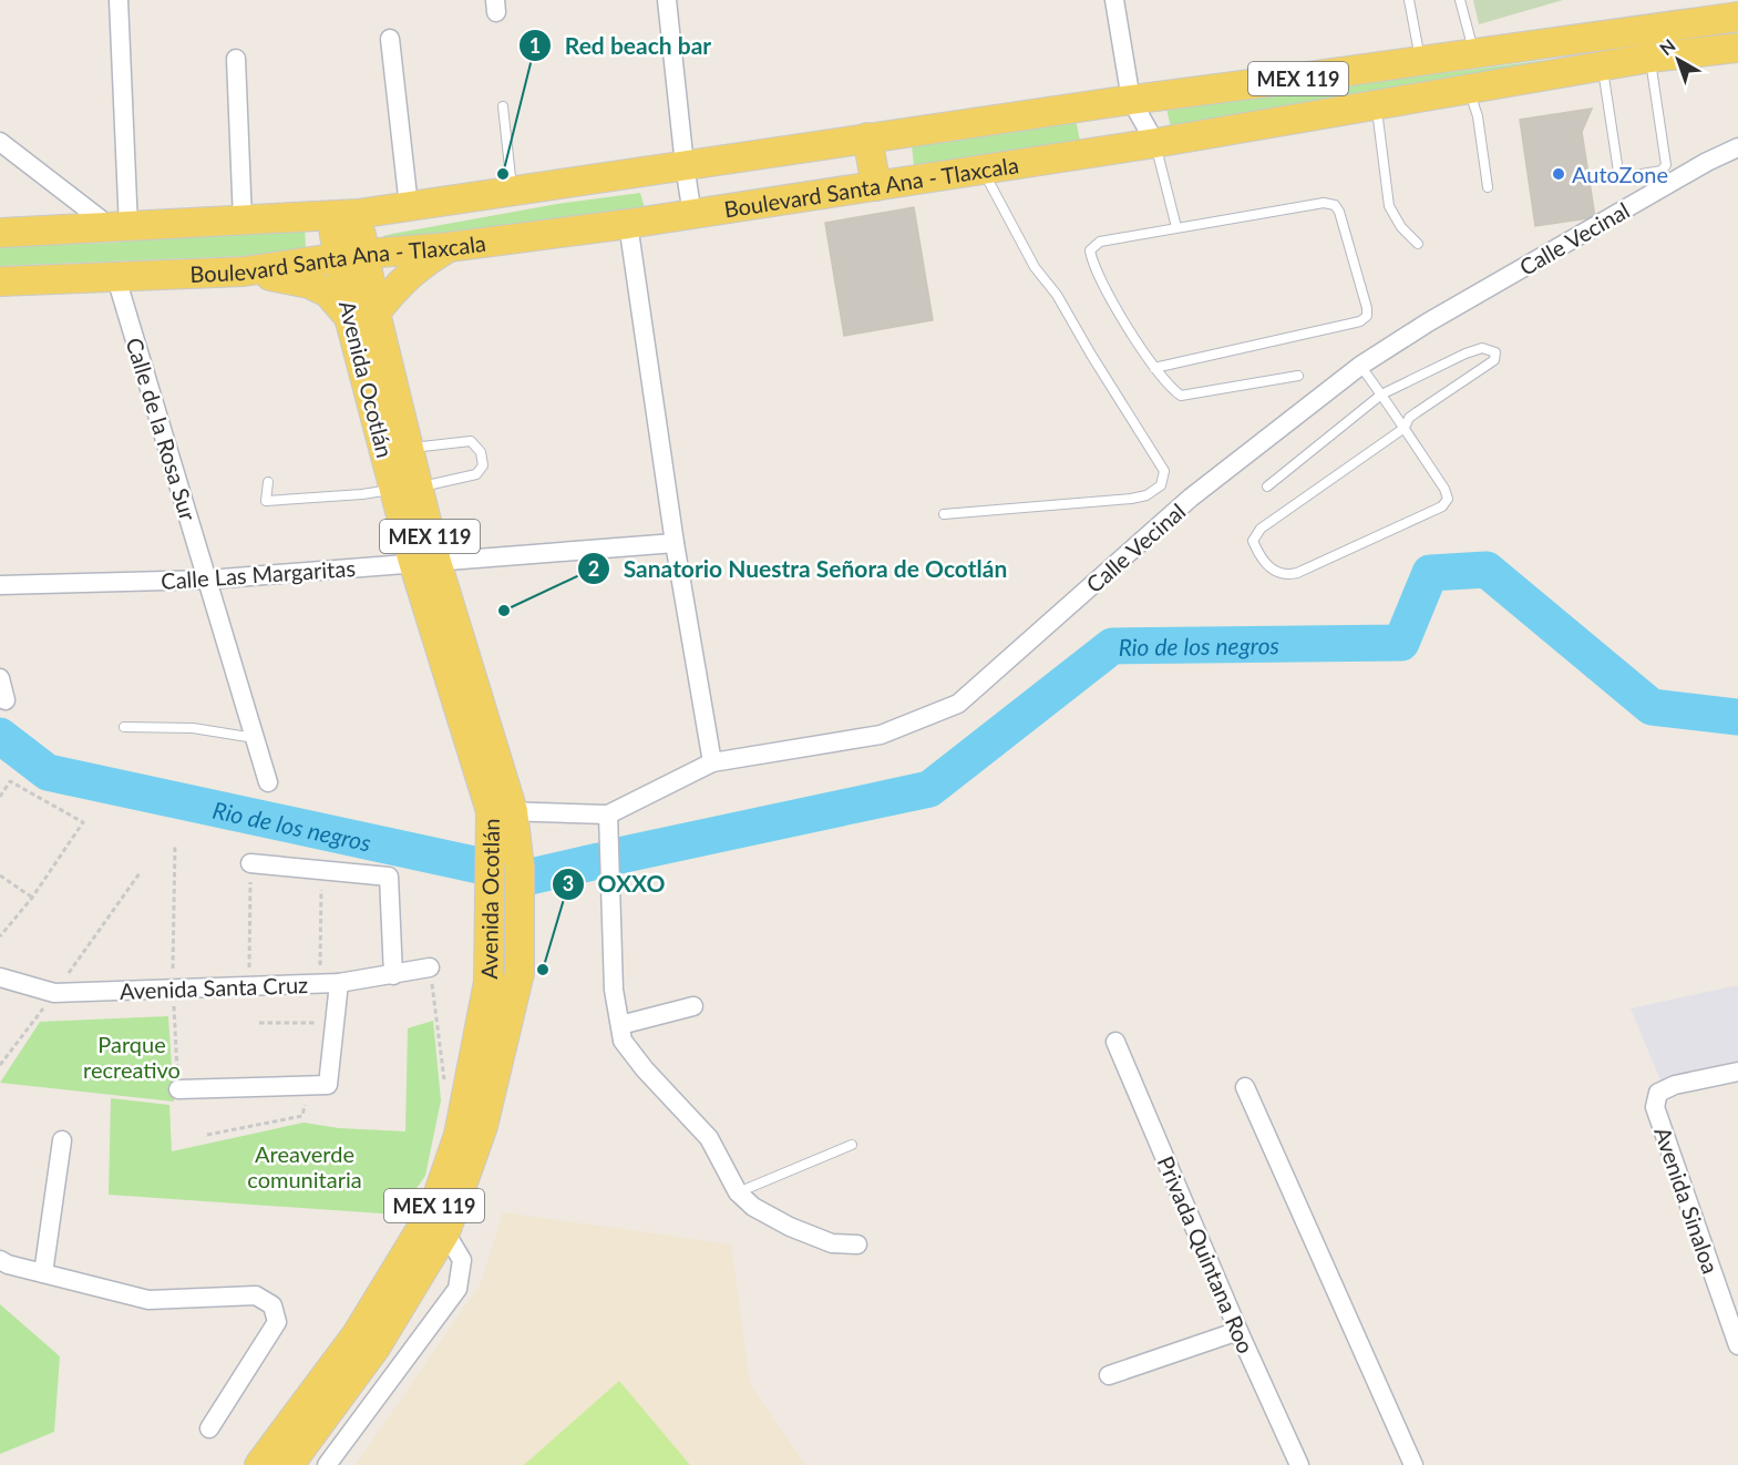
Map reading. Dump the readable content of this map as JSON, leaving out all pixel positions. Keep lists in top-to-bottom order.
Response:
{
  "streets": {
    "main road": ["MEX 119", "Boulevard Santa Ana - Tlaxcala", "Avenida Ocotlán"],
    "street": [
      "Calle Vecinal",
      "Calle de la Rosa Sur",
      "Calle Las Margaritas",
      "Avenida Santa Cruz",
      "Avenida Sinaloa",
      "Privada Quintana Roo"
    ]
  },
  "crossings": [
    ["Boulevard Santa Ana - Tlaxcala", "Avenida Ocotlán"],
    ["Boulevard Santa Ana - Tlaxcala", "Calle de la Rosa Sur"],
    ["Calle Vecinal", "Avenida Ocotlán"],
    ["Avenida Ocotlán", "Calle Las Margaritas"],
    ["Calle de la Rosa Sur", "Calle Las Margaritas"]
  ],
  "water": ["Rio de los negros"],
  "parks": ["Parque recreativo", "Areaverde comunitaria"],
  "places": [
    "Red beach bar",
    "AutoZone",
    "Sanatorio Nuestra Señora de Ocotlán",
    "OXXO"
  ],
  "north": "top left"
}
